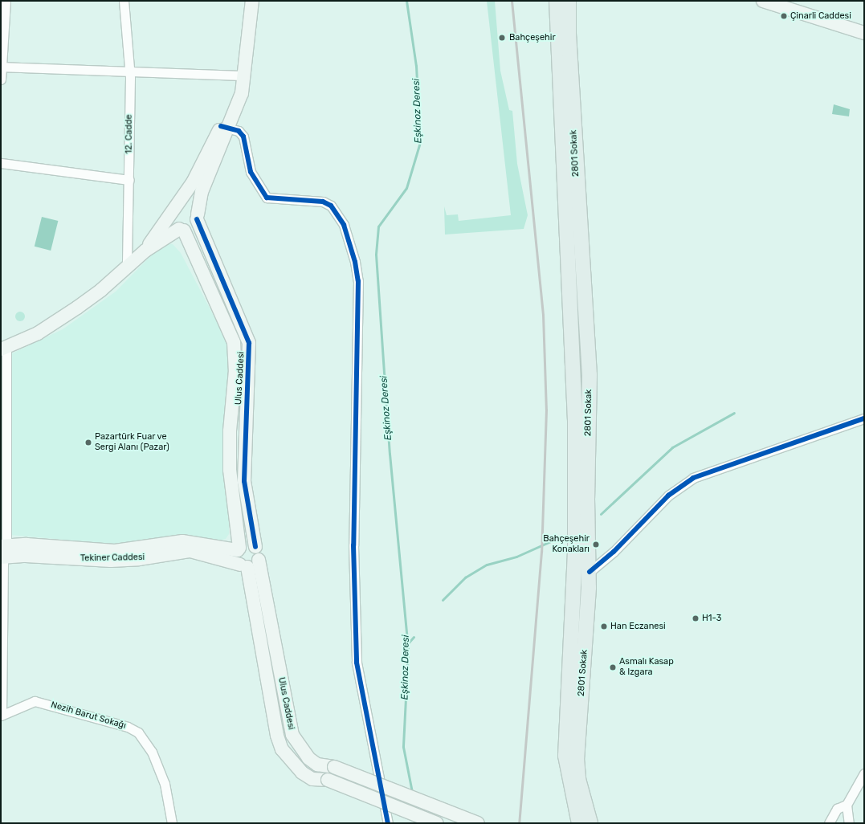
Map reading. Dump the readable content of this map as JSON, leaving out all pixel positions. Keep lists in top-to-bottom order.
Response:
{
  "streets": {
    "main road": ["2801 Sokak"],
    "street": [
      "12. Cadde",
      "Ulus Caddesi",
      "Tekiner Caddesi",
      "Nezih Barut Sokağı"
    ]
  },
  "crossings": [
    ["Ulus Caddesi", "Tekiner Caddesi"]
  ],
  "water": ["Eşkinoz Deresi"],
  "places": [
    "Çinarli Caddesi",
    "Bahçeşehir",
    "Pazartürk Fuar ve Sergi Alanı (Pazar)",
    "Bahçeşehir Konakları",
    "H1-3",
    "Han Eczanesi",
    "Asmalı Kasap & Izgara"
  ]
}
